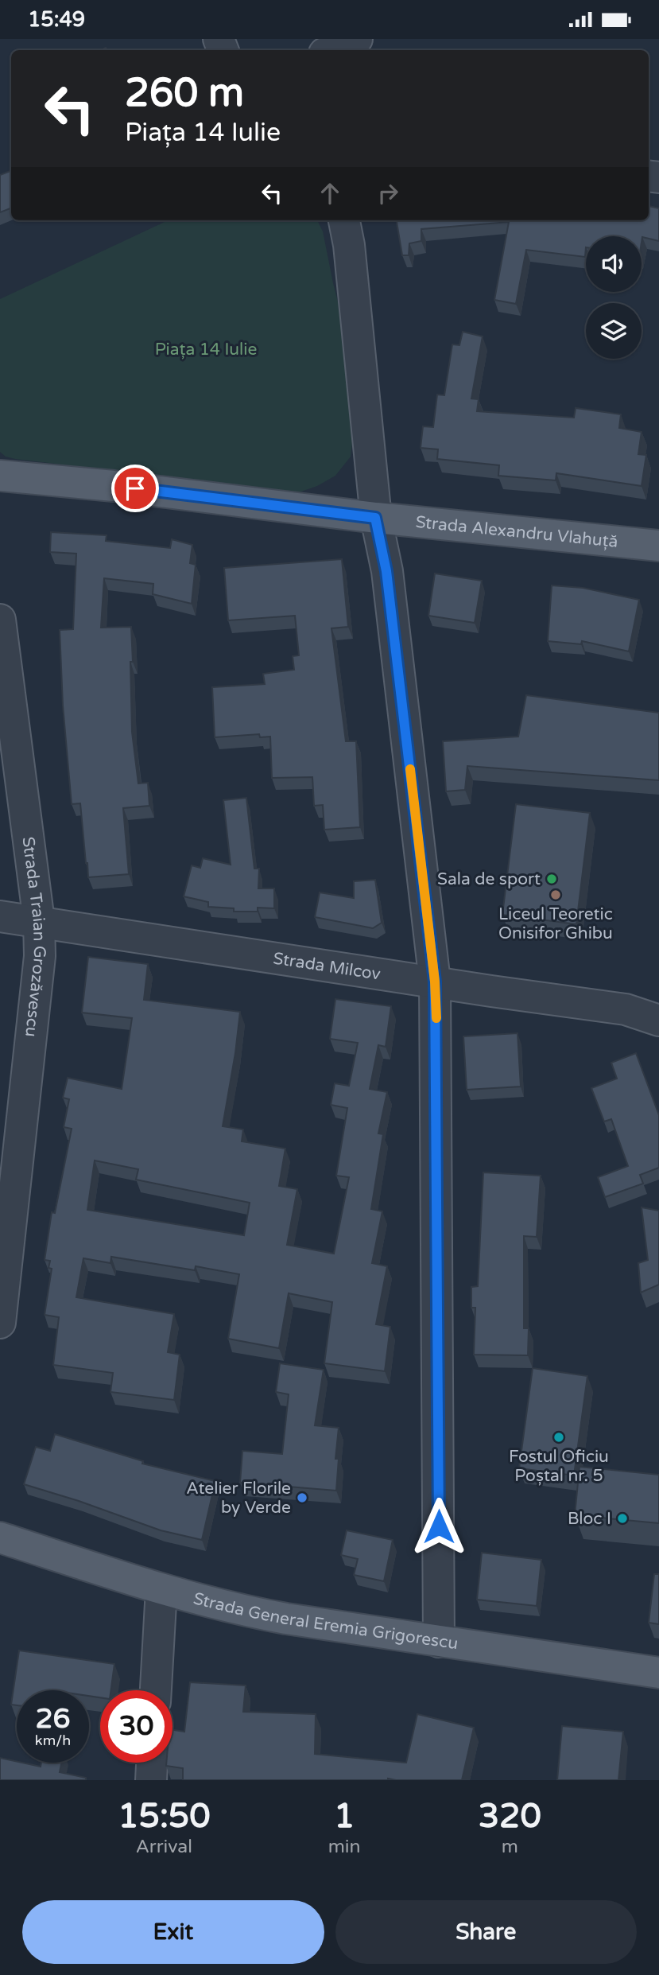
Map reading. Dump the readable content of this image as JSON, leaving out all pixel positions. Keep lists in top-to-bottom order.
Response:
{
  "streets": {
    "main road": ["Strada Alexandru Vlahuță", "Strada General Eremia Grigorescu"],
    "street": ["Strada Traian Grozăvescu", "Strada Milcov"]
  },
  "crossings": [
    ["Strada Traian Grozăvescu", "Strada Milcov"]
  ],
  "parks": ["Piața 14 Iulie"],
  "places": [
    "Sala de sport",
    "Liceul Teoretic Onisifor Ghibu",
    "Fostul Oficiu Poștal nr. 5",
    "Atelier Florile by Verde",
    "Bloc I"
  ],
  "page": {
    "status": "15:49",
    "turn": ["260 m", "Piața 14 Iulie"],
    "speed": "26 km/h",
    "limit": "30",
    "eta": [
      "15:50",
      "Arrival",
      "1",
      "min",
      "320",
      "m"
    ],
    "buttons": ["Exit", "Share"]
  }
}
